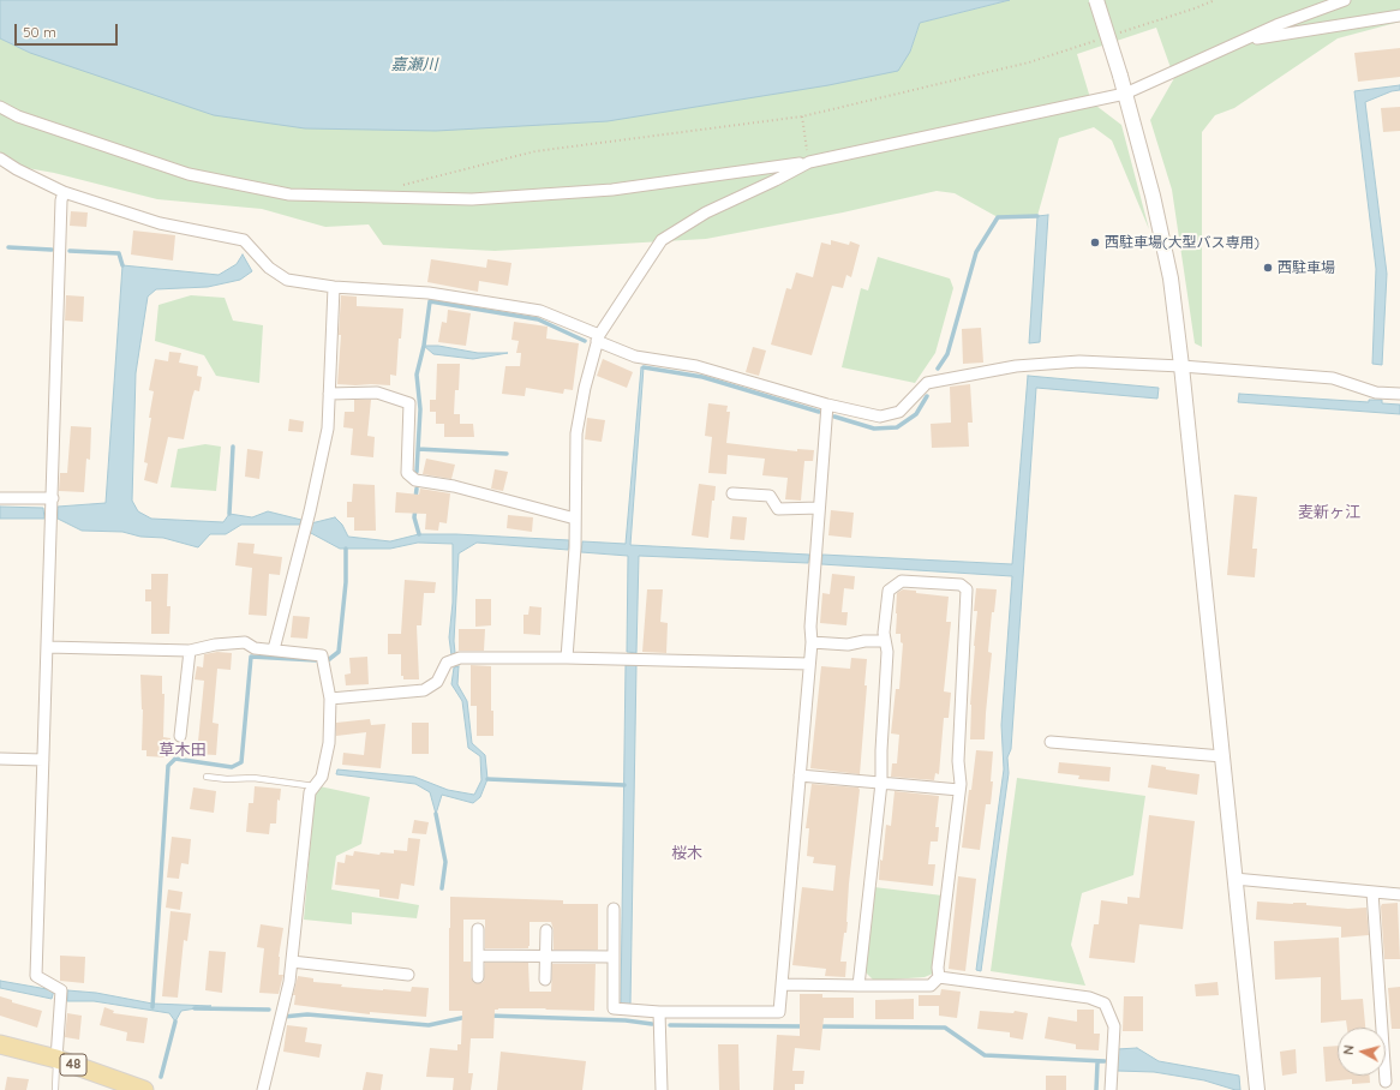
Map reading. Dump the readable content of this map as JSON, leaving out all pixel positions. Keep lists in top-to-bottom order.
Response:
{
  "streets": {
    "main road": ["48"]
  },
  "districts": ["麦新ヶ江", "草木田", "桜木"],
  "water": ["嘉瀬川"],
  "places": ["西駐車場(大型バス専用)", "西駐車場"],
  "scale_bar": "50 m",
  "north": "left"
}
